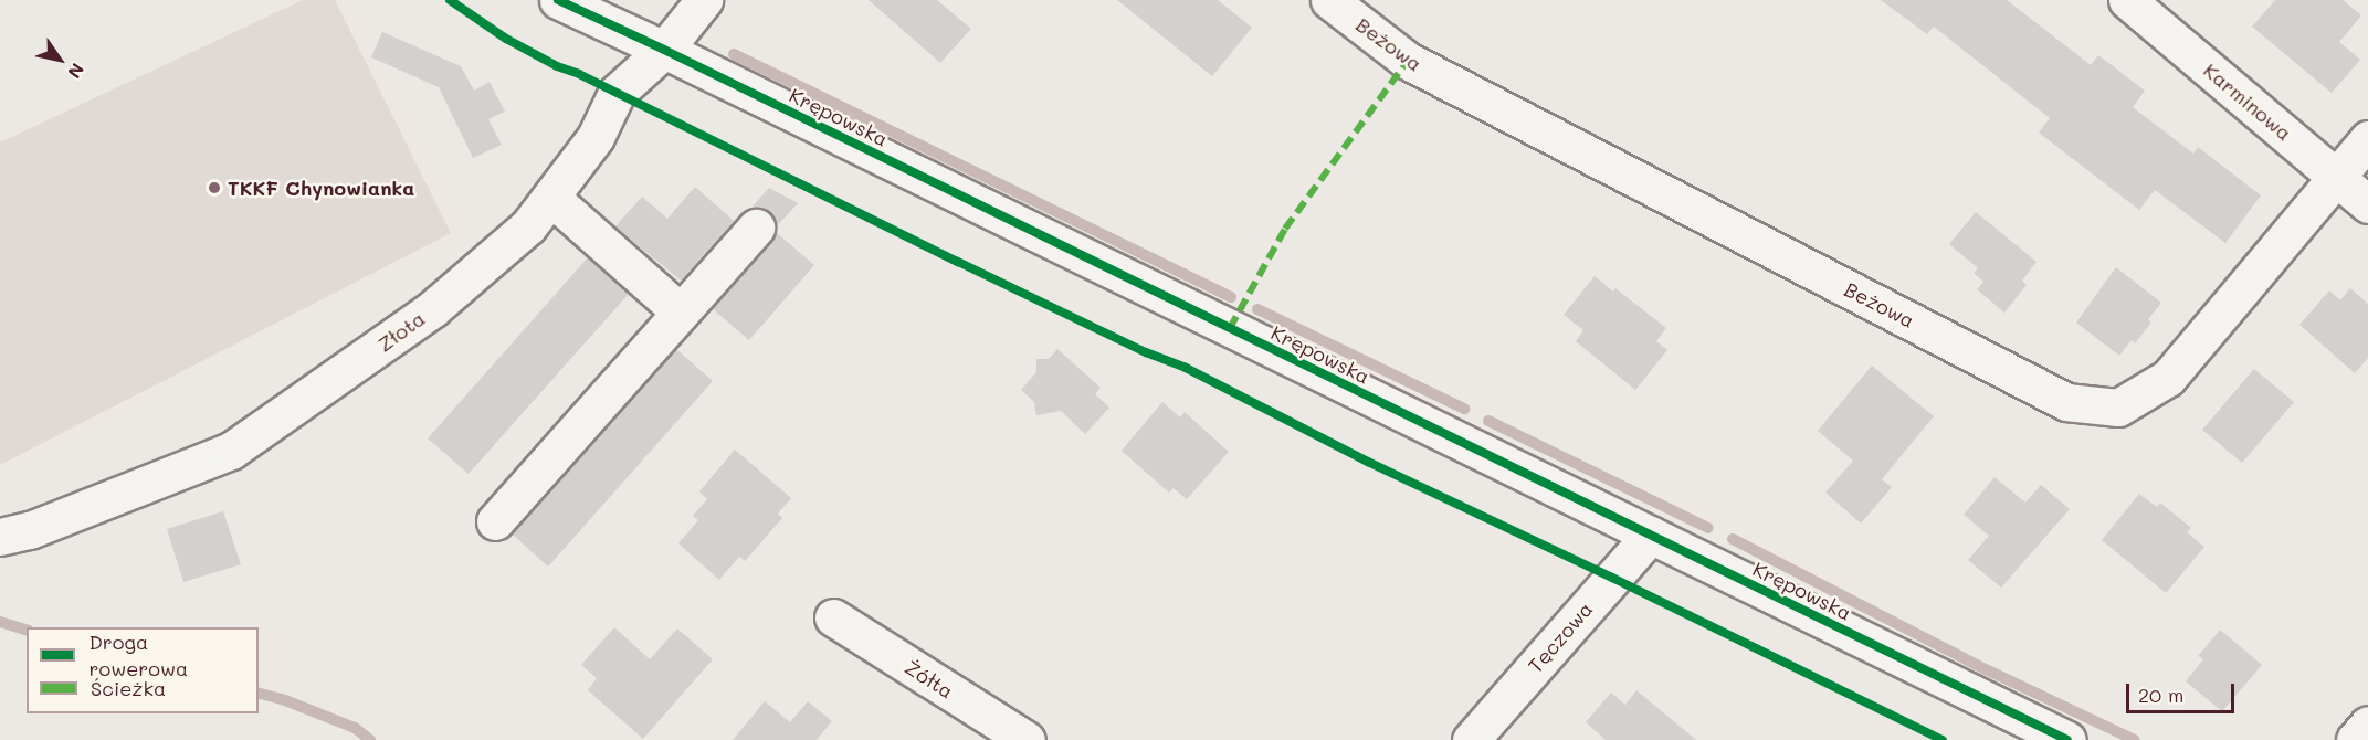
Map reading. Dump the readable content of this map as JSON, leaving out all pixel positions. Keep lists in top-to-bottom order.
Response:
{
  "streets": {
    "street": [
      "Beżowa",
      "Karminowa",
      "Krępowska",
      "Złota",
      "Tęczowa",
      "Żółta"
    ]
  },
  "crossings": [
    ["Beżowa", "Karminowa"],
    ["Krępowska", "Złota"],
    ["Krępowska", "Tęczowa"]
  ],
  "places": ["TKKF Chynowianka"],
  "legend": ["Droga rowerowa", "Ścieżka"],
  "scale_bar": "20 m",
  "north": "bottom right"
}
